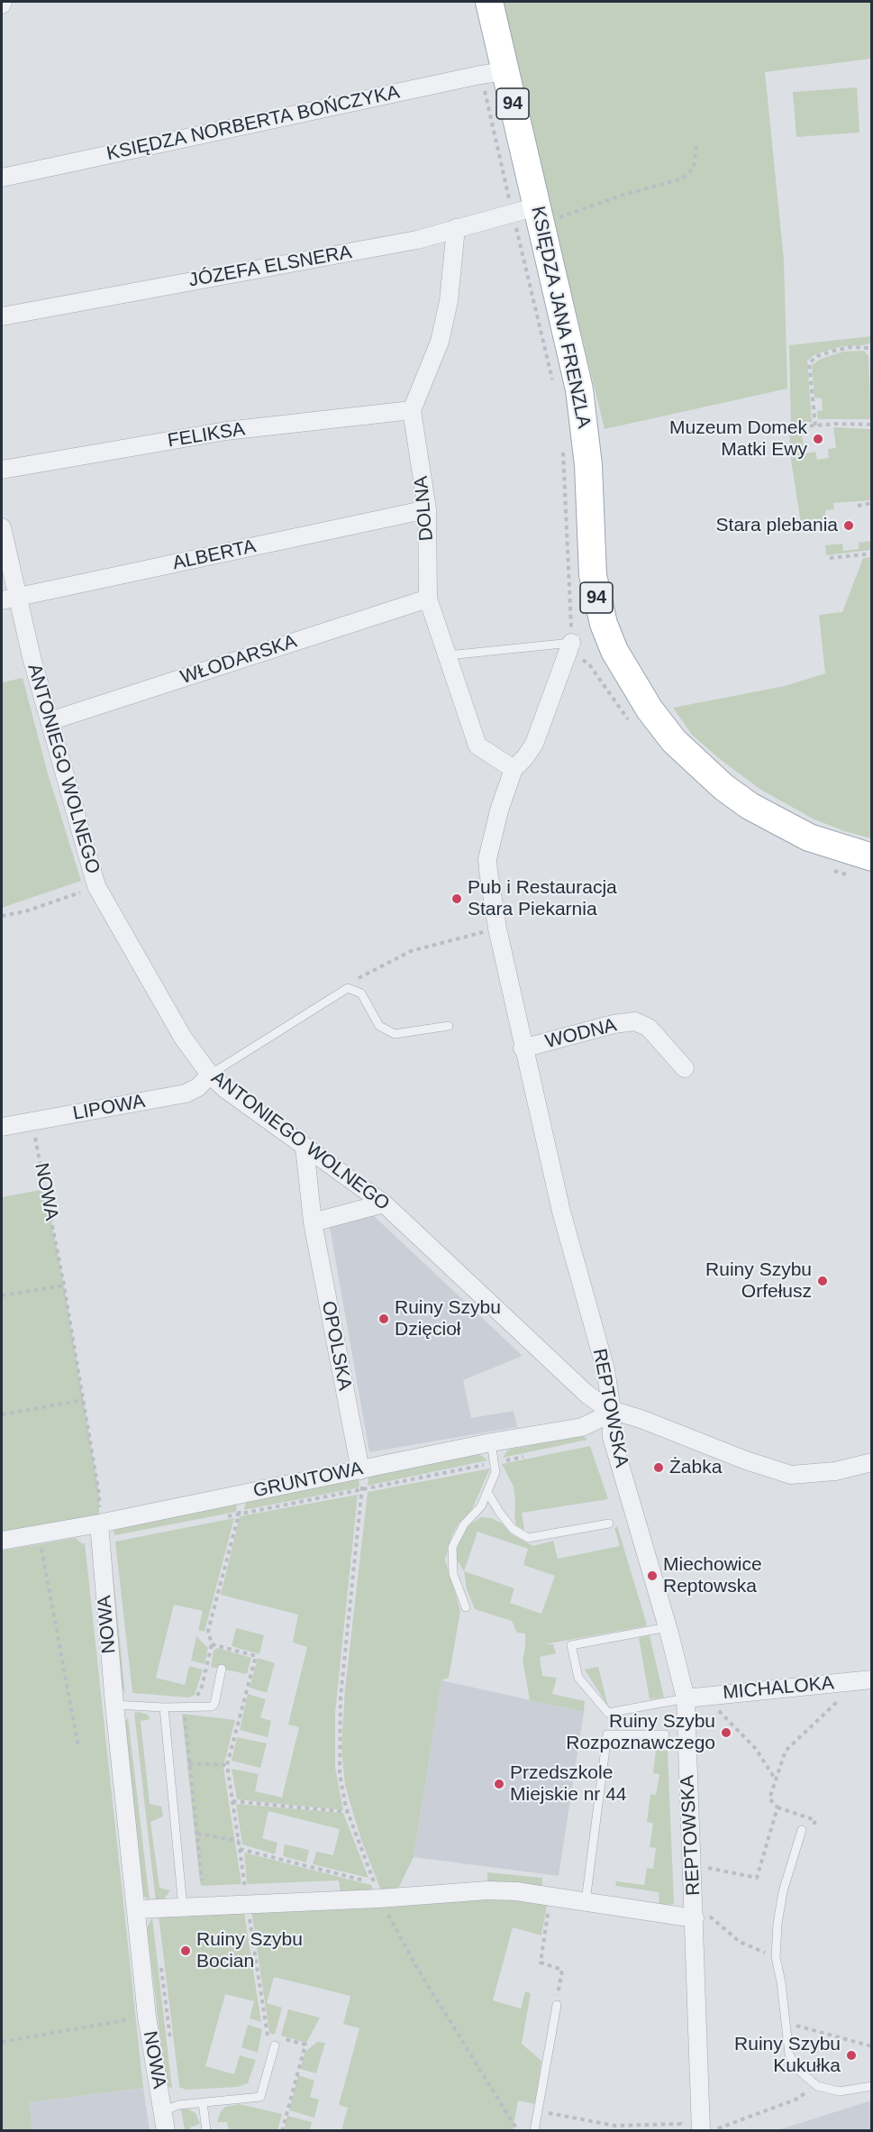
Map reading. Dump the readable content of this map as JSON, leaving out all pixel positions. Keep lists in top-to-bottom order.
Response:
{
  "streets": {
    "main road": ["94", "KSIĘDZA JANA FRENZLA"],
    "street": [
      "KSIĘDZA NORBERTA BOŃCZYKA",
      "JÓZEFA ELSNERA",
      "FELIKSA",
      "DOLNA",
      "ALBERTA",
      "WŁODARSKA",
      "ANTONIEGO WOLNEGO",
      "WODNA",
      "LIPOWA",
      "NOWA",
      "OPOLSKA",
      "REPTOWSKA",
      "GRUNTOWA",
      "MICHALOKA"
    ]
  },
  "crossings": [
    ["KSIĘDZA NORBERTA BOŃCZYKA", "KSIĘDZA JANA FRENZLA"],
    ["JÓZEFA ELSNERA", "KSIĘDZA JANA FRENZLA"],
    ["FELIKSA", "DOLNA"],
    ["DOLNA", "ALBERTA"],
    ["DOLNA", "WŁODARSKA"],
    ["DOLNA", "REPTOWSKA"],
    ["ALBERTA", "ANTONIEGO WOLNEGO"],
    ["WŁODARSKA", "ANTONIEGO WOLNEGO"],
    ["ANTONIEGO WOLNEGO", "LIPOWA"],
    ["ANTONIEGO WOLNEGO", "OPOLSKA"],
    ["ANTONIEGO WOLNEGO", "REPTOWSKA"],
    ["ANTONIEGO WOLNEGO", "GRUNTOWA"],
    ["WODNA", "REPTOWSKA"],
    ["LIPOWA", "NOWA"],
    ["NOWA", "GRUNTOWA"],
    ["OPOLSKA", "GRUNTOWA"],
    ["REPTOWSKA", "GRUNTOWA"],
    ["REPTOWSKA", "MICHALOKA"]
  ],
  "places": [
    "Muzeum Domek Matki Ewy",
    "Stara plebania",
    "Pub i Restauracja Stara Piekarnia",
    "Ruiny Szybu Orfełusz",
    "Ruiny Szybu Dzięcioł",
    "Żabka",
    "Miechowice Reptowska",
    "Ruiny Szybu Rozpoznawczego",
    "Przedszkole Miejskie nr 44",
    "Ruiny Szybu Bocian",
    "Ruiny Szybu Kukułka"
  ]
}
